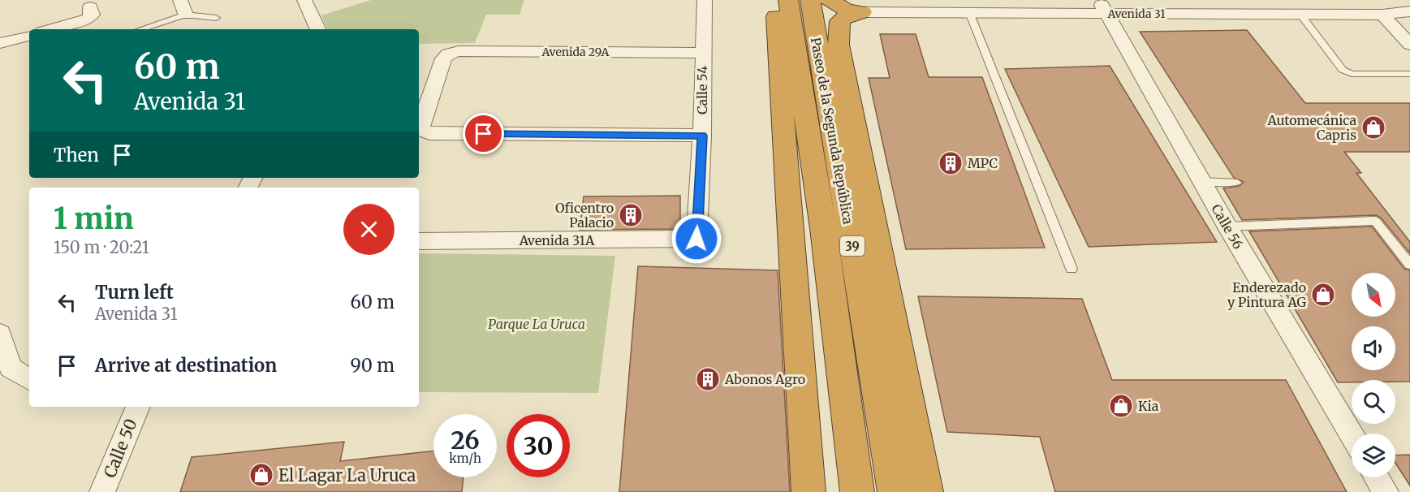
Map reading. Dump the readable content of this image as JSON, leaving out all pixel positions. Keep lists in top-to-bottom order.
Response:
{
  "streets": {
    "highway": ["Paseo de la Segunda República", "39"],
    "street": [
      "Avenida 31",
      "Avenida 29A",
      "Calle 54",
      "Calle 56",
      "Avenida 31A",
      "Calle 50"
    ]
  },
  "crossings": [
    ["Avenida 31", "Calle 56"],
    ["Avenida 29A", "Calle 54"],
    ["Calle 54", "Avenida 31A"]
  ],
  "parks": ["Parque La Uruca"],
  "places": {
    "shop": [
      "Automecánica Capris",
      "Enderezado y Pintura AG",
      "Kia",
      "El Lagar La Uruca"
    ],
    "building": ["MPC", "Oficentro Palacio", "Abonos Agro"]
  },
  "north": "bottom right",
  "page": {
    "turn": ["60 m", "Avenida 31"],
    "then": "Then",
    "heading": ["1 min", "150 m · 20:21"],
    "list": [
      {
        "name": "Turn left",
        "note": "Avenida 31",
        "value": "60 m"
      },
      {
        "name": "Arrive at destination",
        "value": "90 m"
      }
    ],
    "speed": "26 km/h",
    "limit": "30"
  }
}
